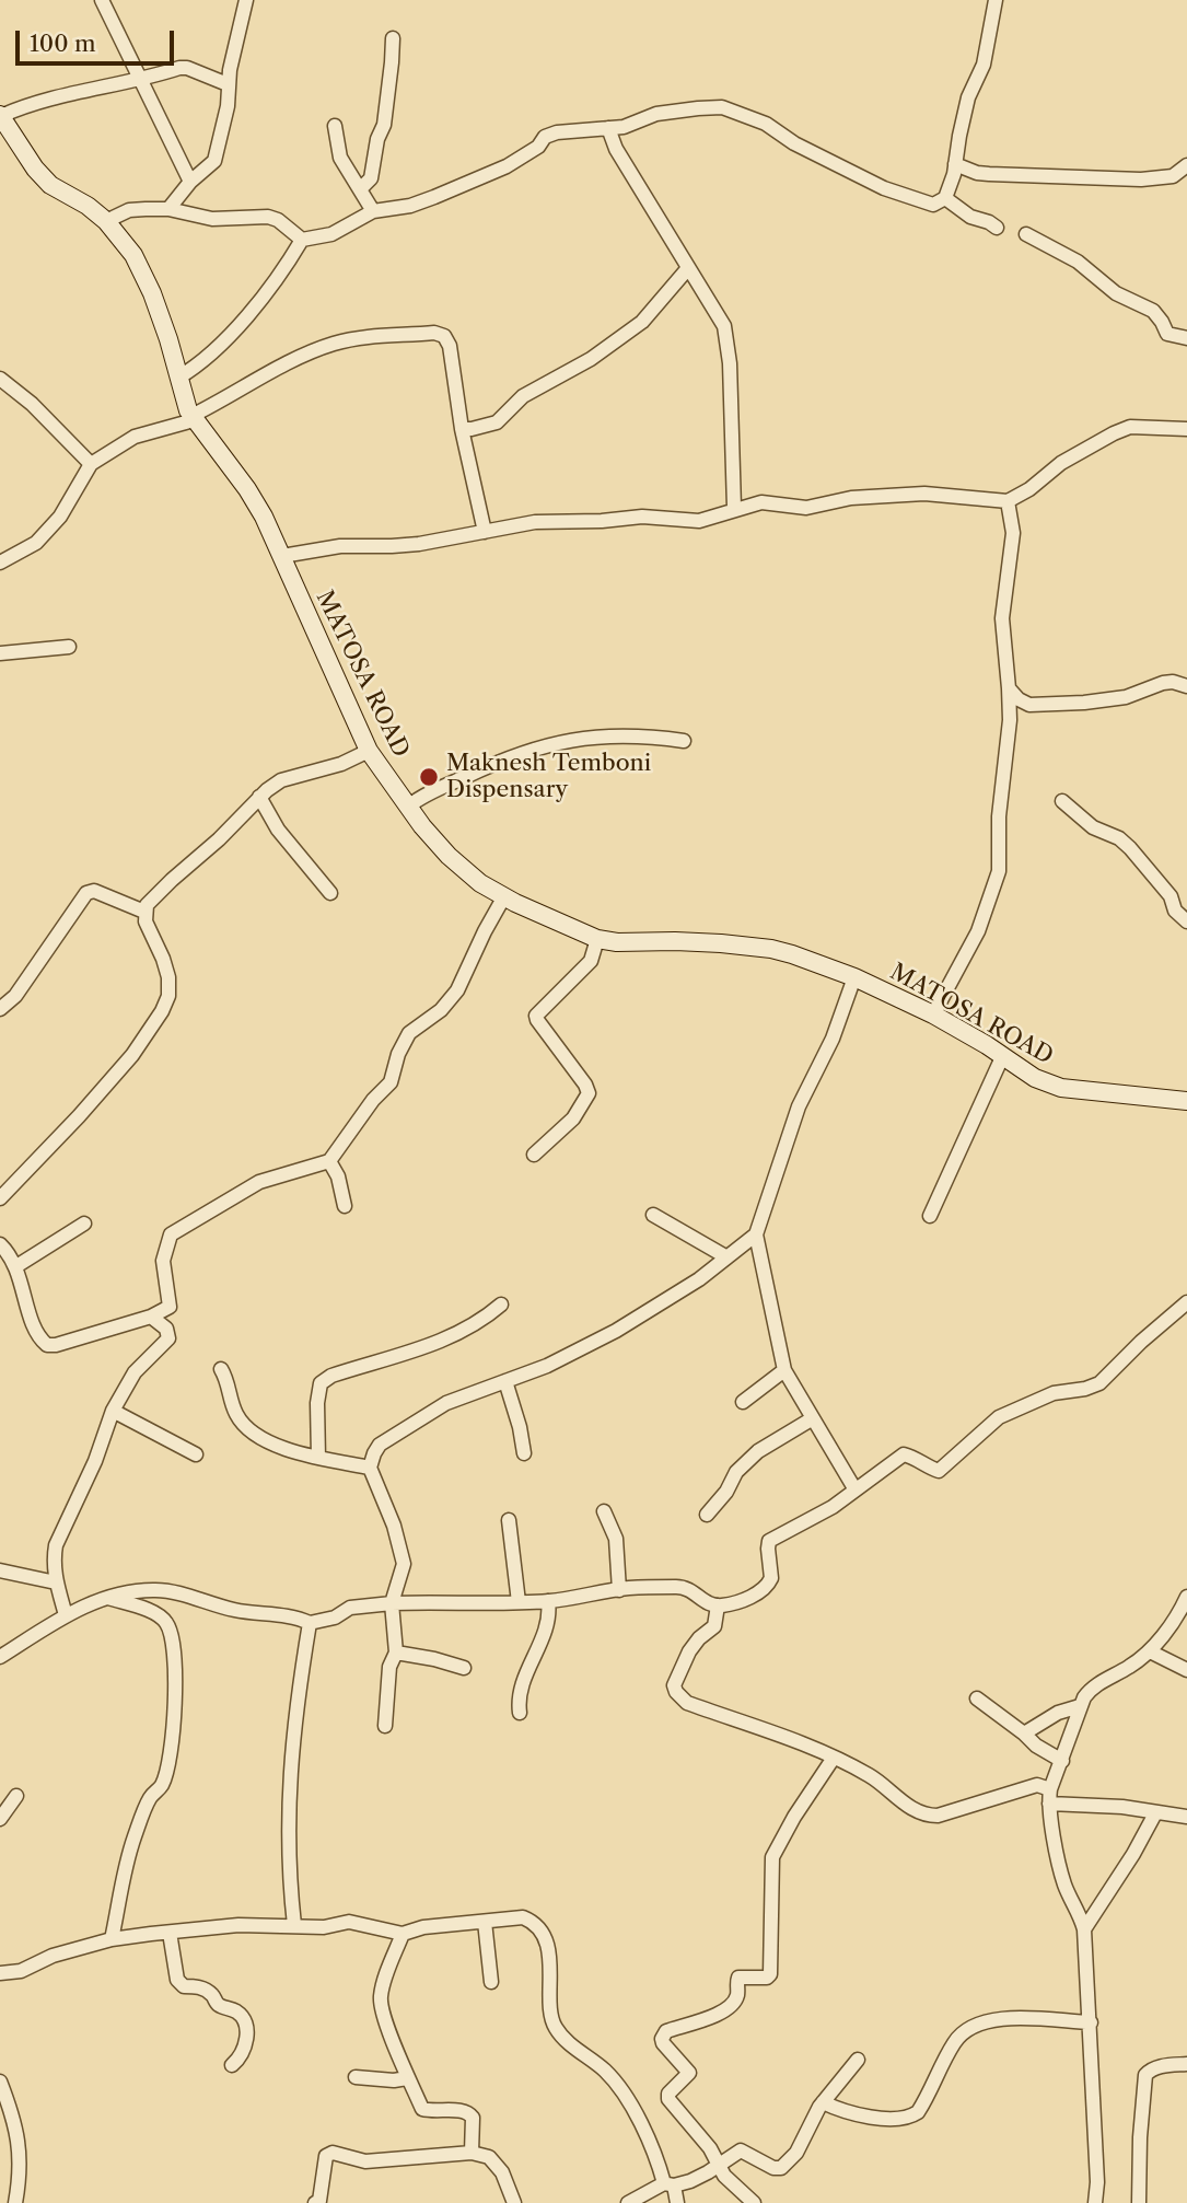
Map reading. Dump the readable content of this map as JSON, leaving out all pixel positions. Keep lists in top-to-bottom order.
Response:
{
  "streets": {
    "street": ["MATOSA ROAD"]
  },
  "places": ["Maknesh Temboni Dispensary"],
  "scale_bar": "100 m"
}
